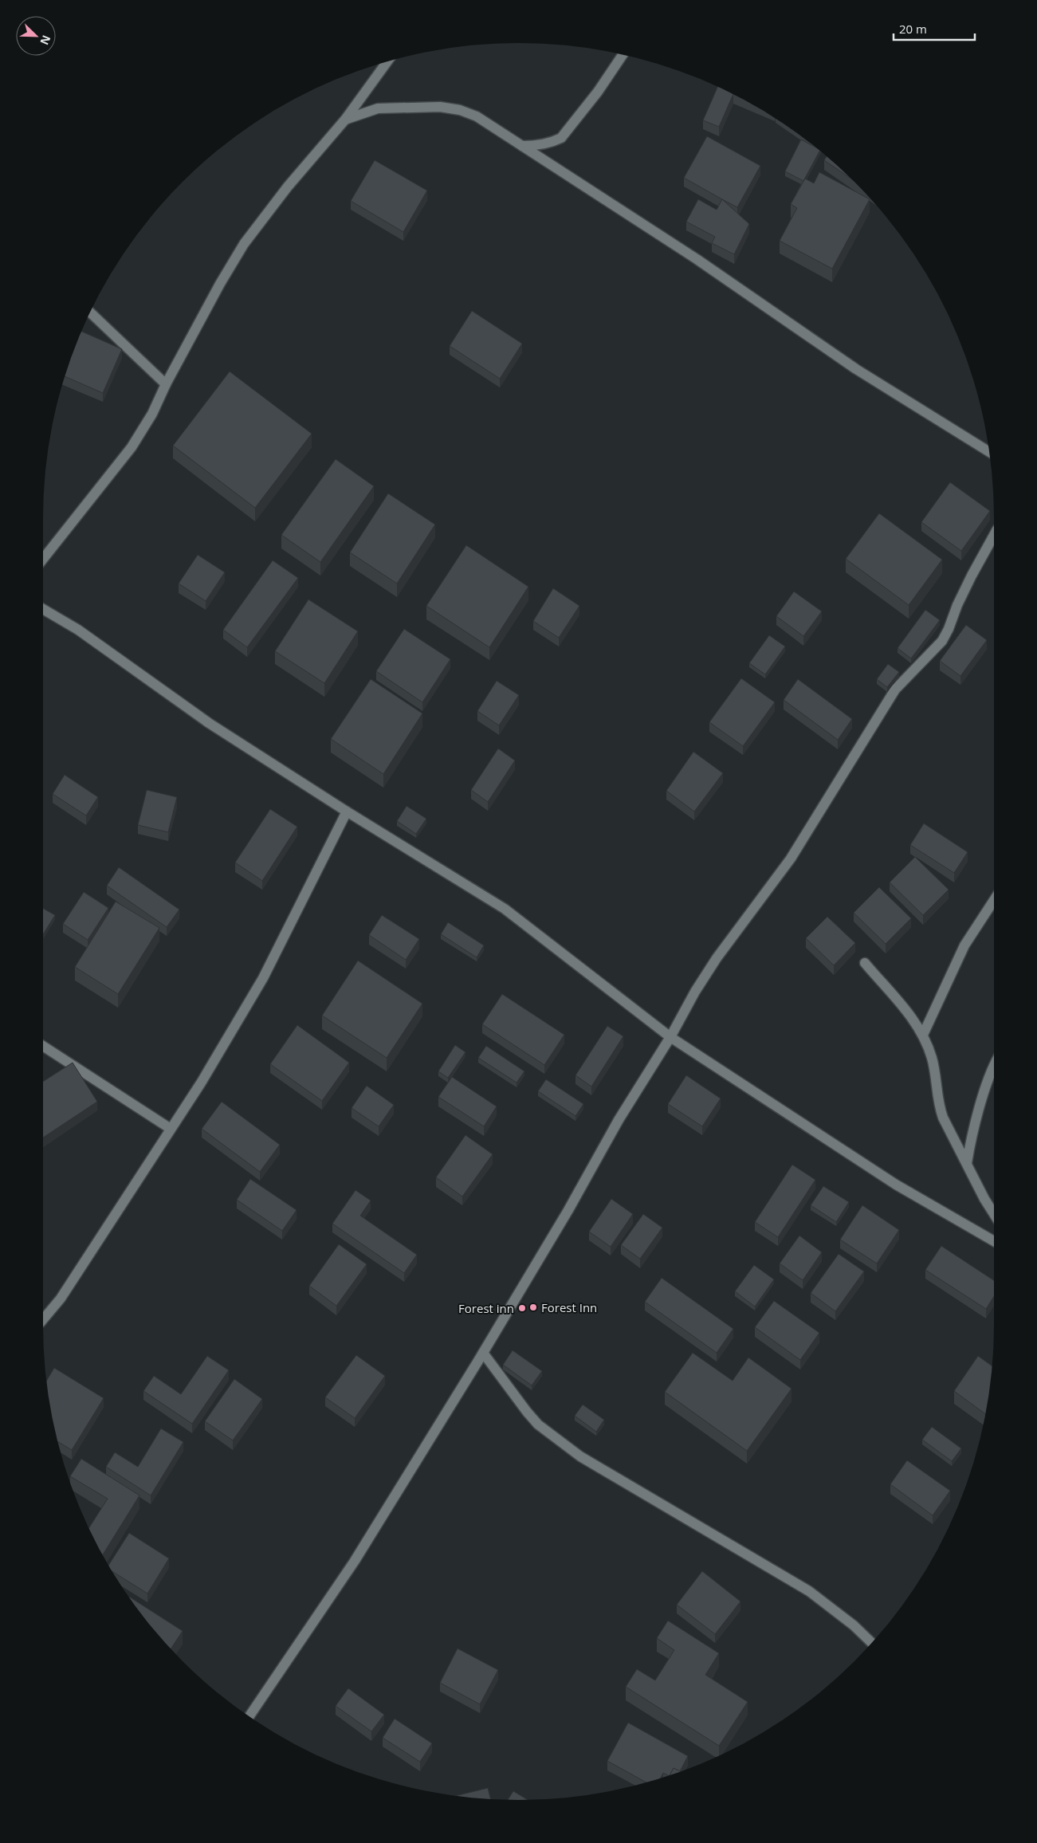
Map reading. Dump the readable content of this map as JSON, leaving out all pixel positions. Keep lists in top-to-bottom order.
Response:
{
  "places": ["Forest Inn", "Forest inn"],
  "scale_bar": "20 m",
  "north": "bottom right"
}
